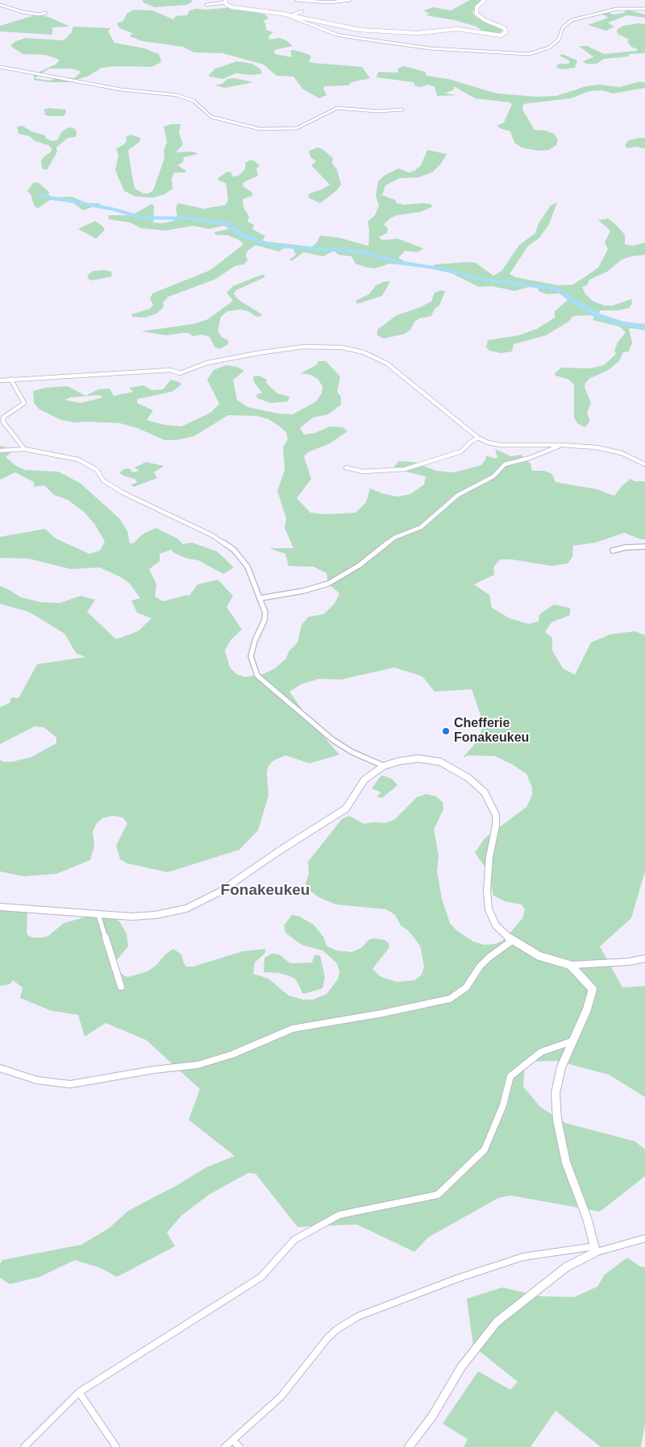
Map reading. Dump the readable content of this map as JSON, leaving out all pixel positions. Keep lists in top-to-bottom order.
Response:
{
  "districts": ["Fonakeukeu"],
  "places": ["Chefferie Fonakeukeu"]
}
